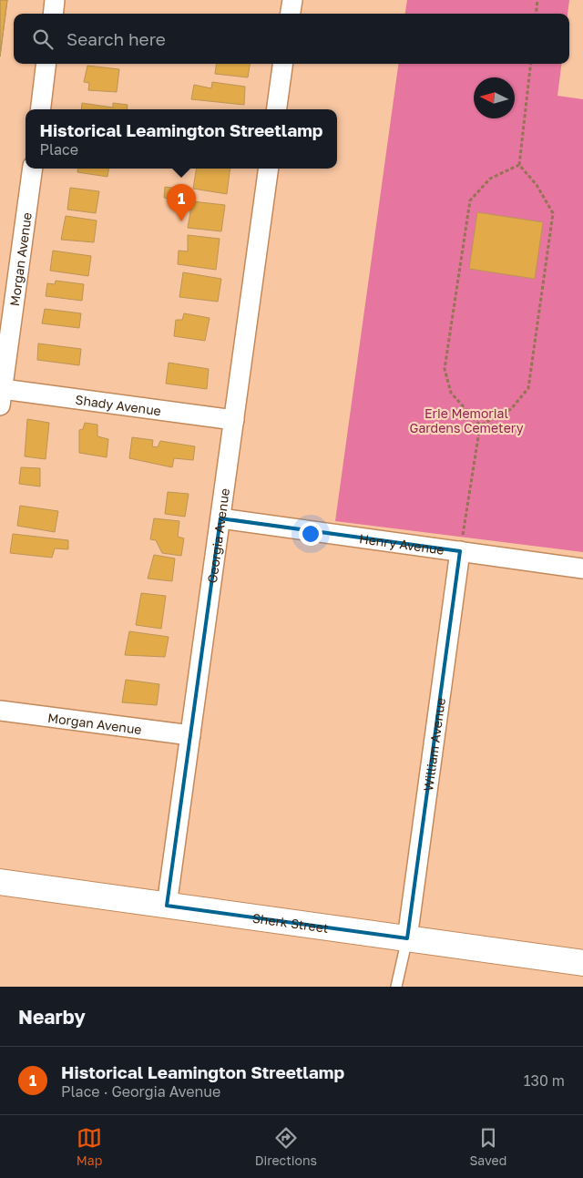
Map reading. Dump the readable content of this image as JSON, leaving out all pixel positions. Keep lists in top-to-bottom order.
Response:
{
  "streets": {
    "street": [
      "Morgan Avenue",
      "Shady Avenue",
      "Georgia Avenue",
      "Henry Avenue",
      "William Avenue",
      "Sherk Street"
    ]
  },
  "crossings": [
    ["Morgan Avenue", "Shady Avenue"],
    ["Morgan Avenue", "Georgia Avenue"],
    ["Shady Avenue", "Georgia Avenue"],
    ["Georgia Avenue", "Henry Avenue"],
    ["Georgia Avenue", "Sherk Street"],
    ["Henry Avenue", "William Avenue"],
    ["William Avenue", "Sherk Street"]
  ],
  "parks": ["Erie Memorial Gardens Cemetery"],
  "north": "left",
  "page": {
    "search": "Search here",
    "popup": ["Historical Leamington Streetlamp", "Place"],
    "pins": "1",
    "heading": "Nearby",
    "list": [
      {
        "mark": "1",
        "name": "Historical Leamington Streetlamp",
        "note": "Place · Georgia Avenue",
        "value": "130 m"
      }
    ],
    "nav": ["Map", "Directions", "Saved"]
  }
}
